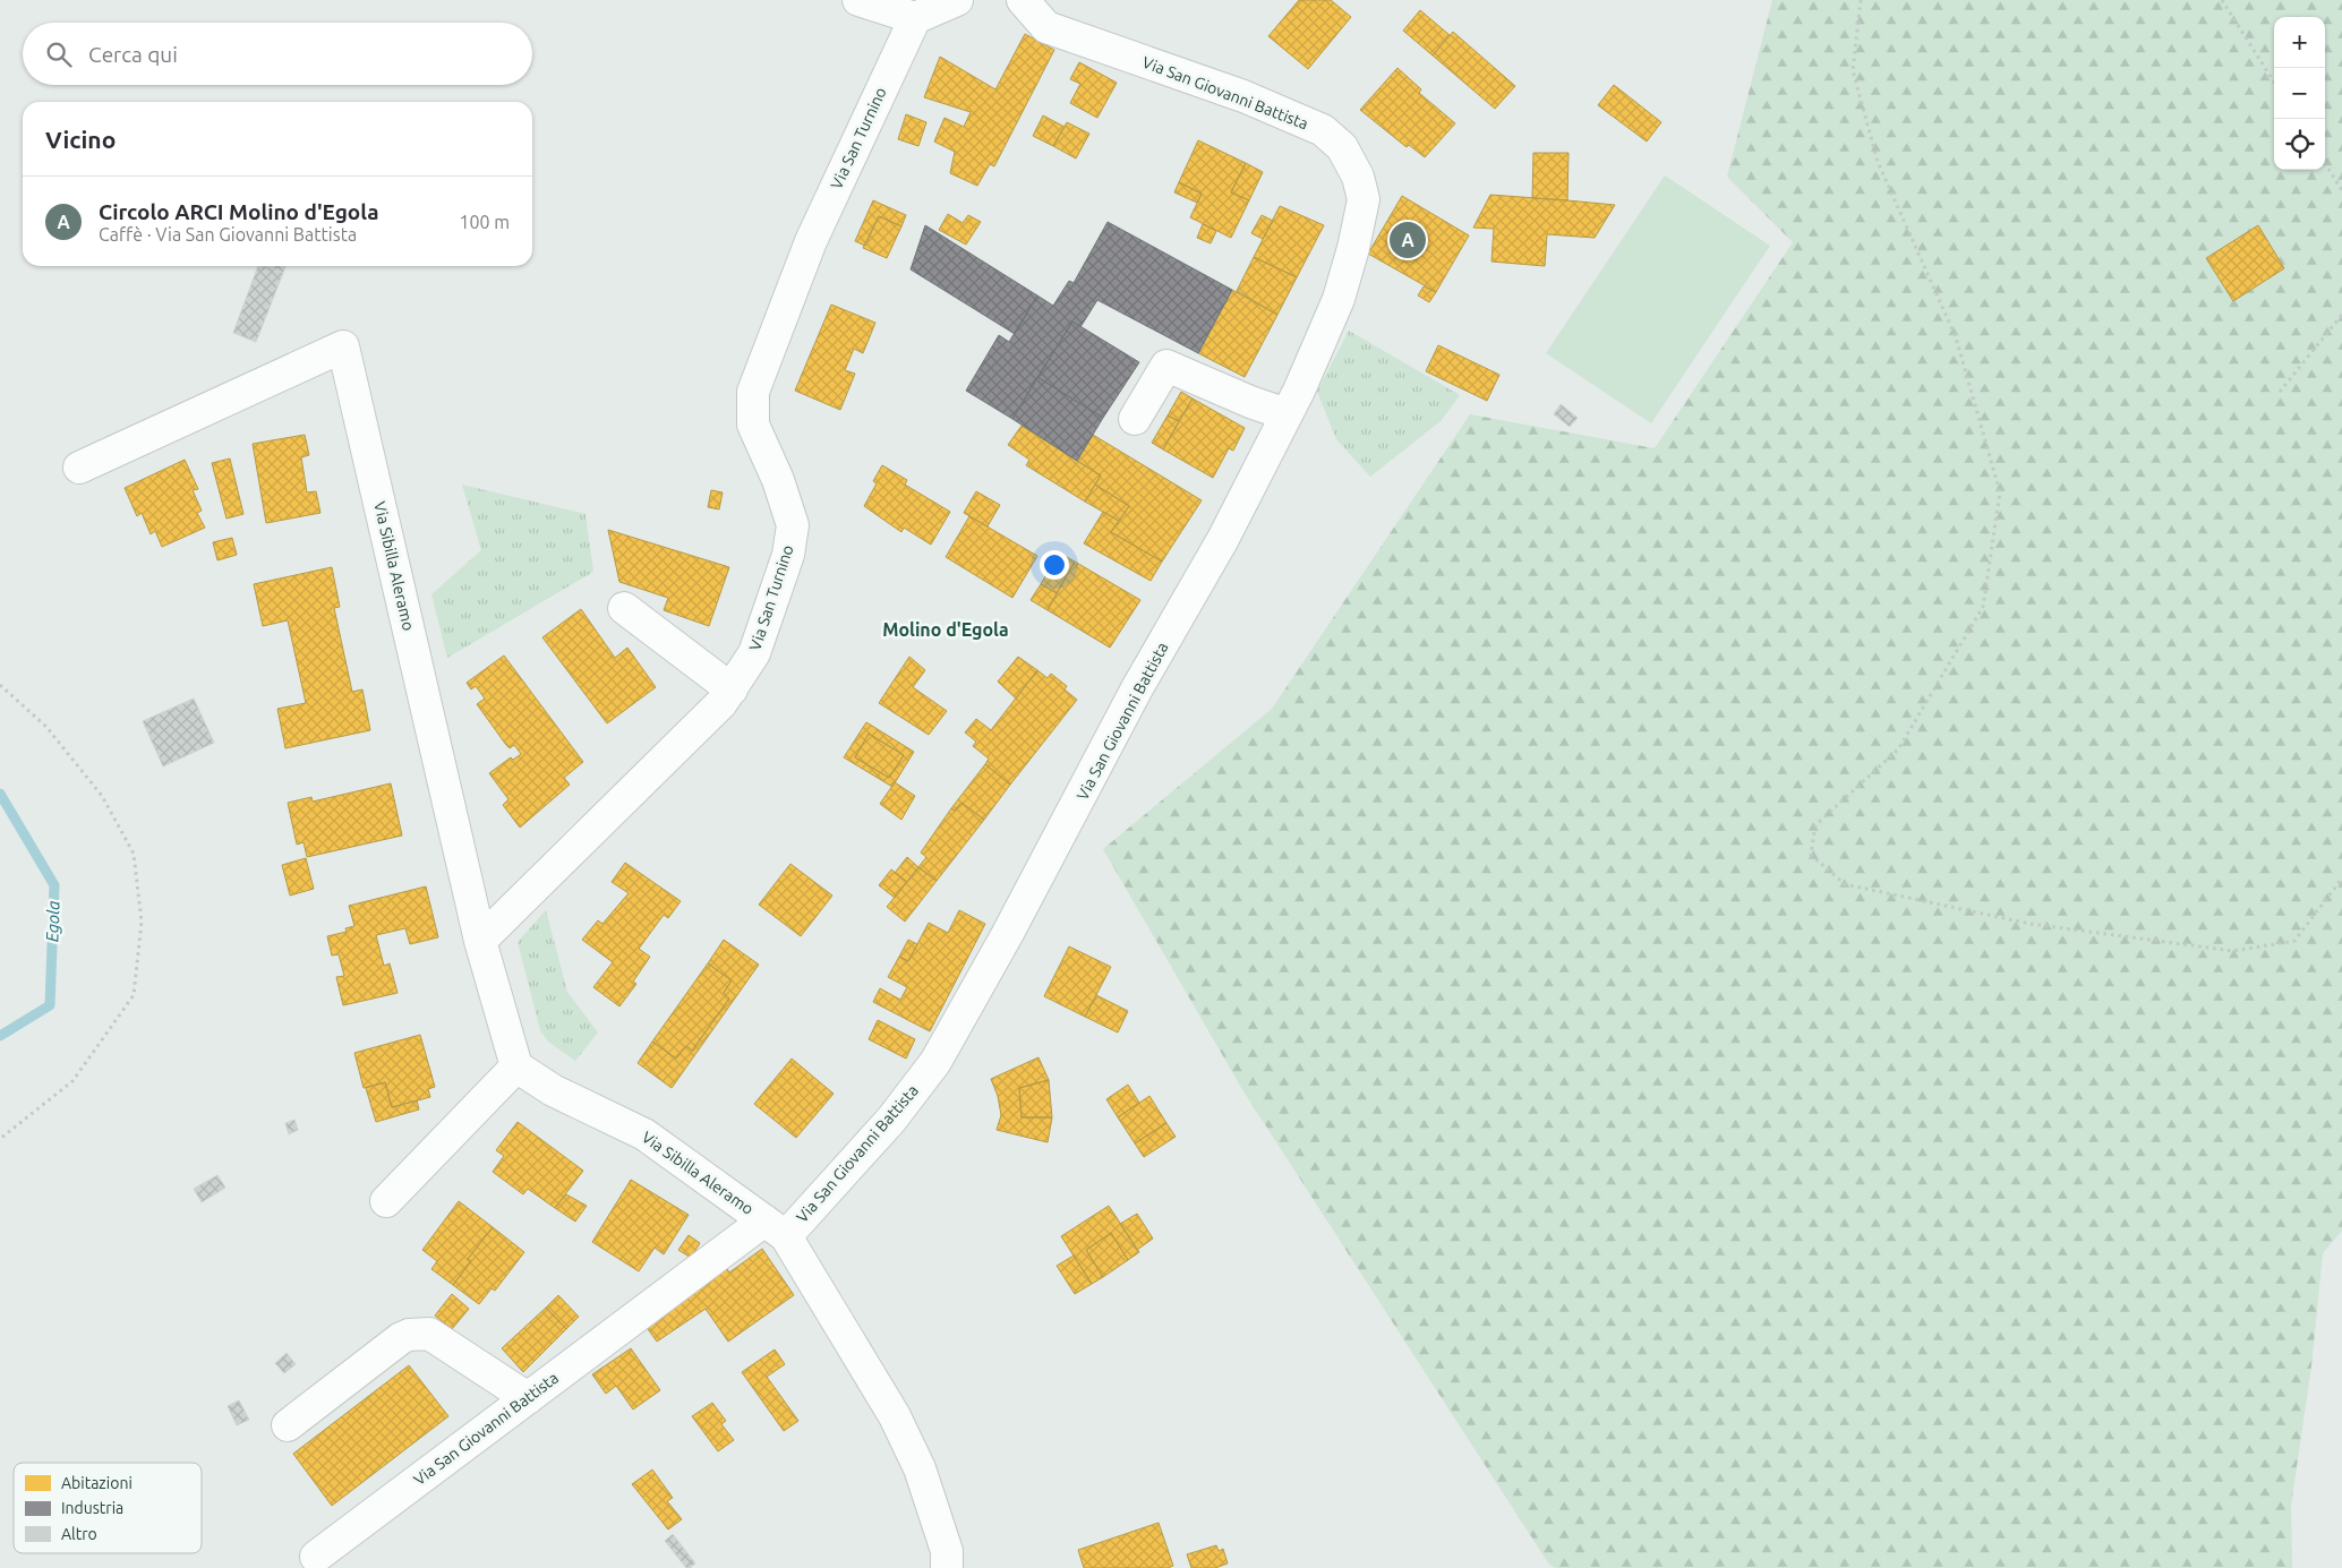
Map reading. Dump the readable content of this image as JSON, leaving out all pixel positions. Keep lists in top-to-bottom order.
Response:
{
  "streets": {
    "street": ["Via San Giovanni Battista", "Via San Turnino", "Via Sibilla Aleramo"]
  },
  "crossings": [
    ["Via San Giovanni Battista", "Via Sibilla Aleramo"],
    ["Via San Turnino", "Via Sibilla Aleramo"]
  ],
  "districts": ["Molino d'Egola"],
  "water": ["Egola"],
  "legend": ["Abitazioni", "Industria", "Altro"],
  "page": {
    "map_buttons": ["+", "−"],
    "search": "Cerca qui",
    "heading": "Vicino",
    "list": [
      {
        "mark": "A",
        "name": "Circolo ARCI Molino d'Egola",
        "note": "Caffè · Via San Giovanni Battista",
        "value": "100 m"
      }
    ],
    "pins": "A"
  }
}
